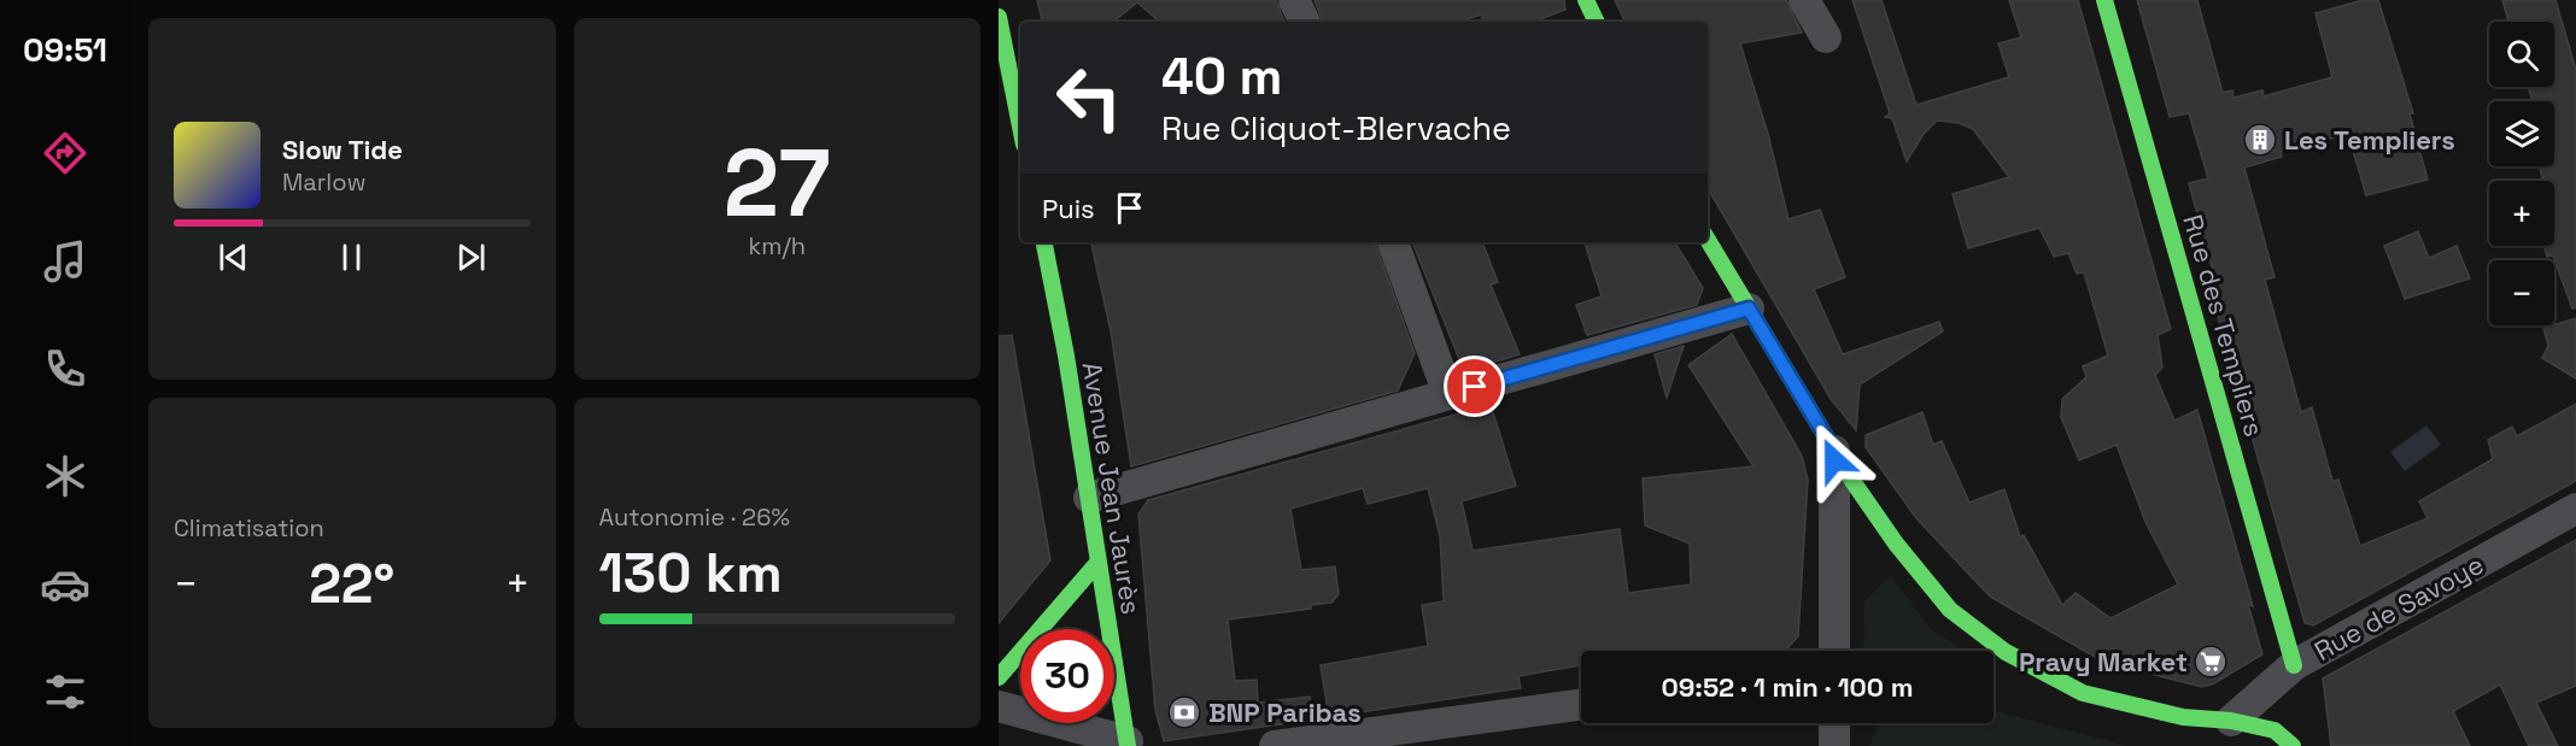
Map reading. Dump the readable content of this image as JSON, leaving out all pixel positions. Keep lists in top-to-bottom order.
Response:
{
  "streets": {
    "street": ["Rue des Templiers", "Avenue Jean Jaurès", "Rue de Savoye"]
  },
  "crossings": [
    ["Rue des Templiers", "Rue de Savoye"]
  ],
  "places": {
    "building": ["Les Templiers"],
    "supermarket": ["Pravy Market"],
    "bank": ["BNP Paribas"]
  },
  "page": {
    "tabs": "09:51",
    "tile": [
      ["27", "km/h"],
      "Climatisation",
      ["Autonomie · 26%", "130 km"]
    ],
    "map_buttons": ["+", "−"],
    "turn": ["40 m", "Rue Cliquot-Blervache"],
    "song": ["Slow Tide", "Marlow"],
    "then": "Puis",
    "heat": ["−", "22°", "+"],
    "limit": "30",
    "trip": "09:52 · 1 min · 100 m"
  }
}
